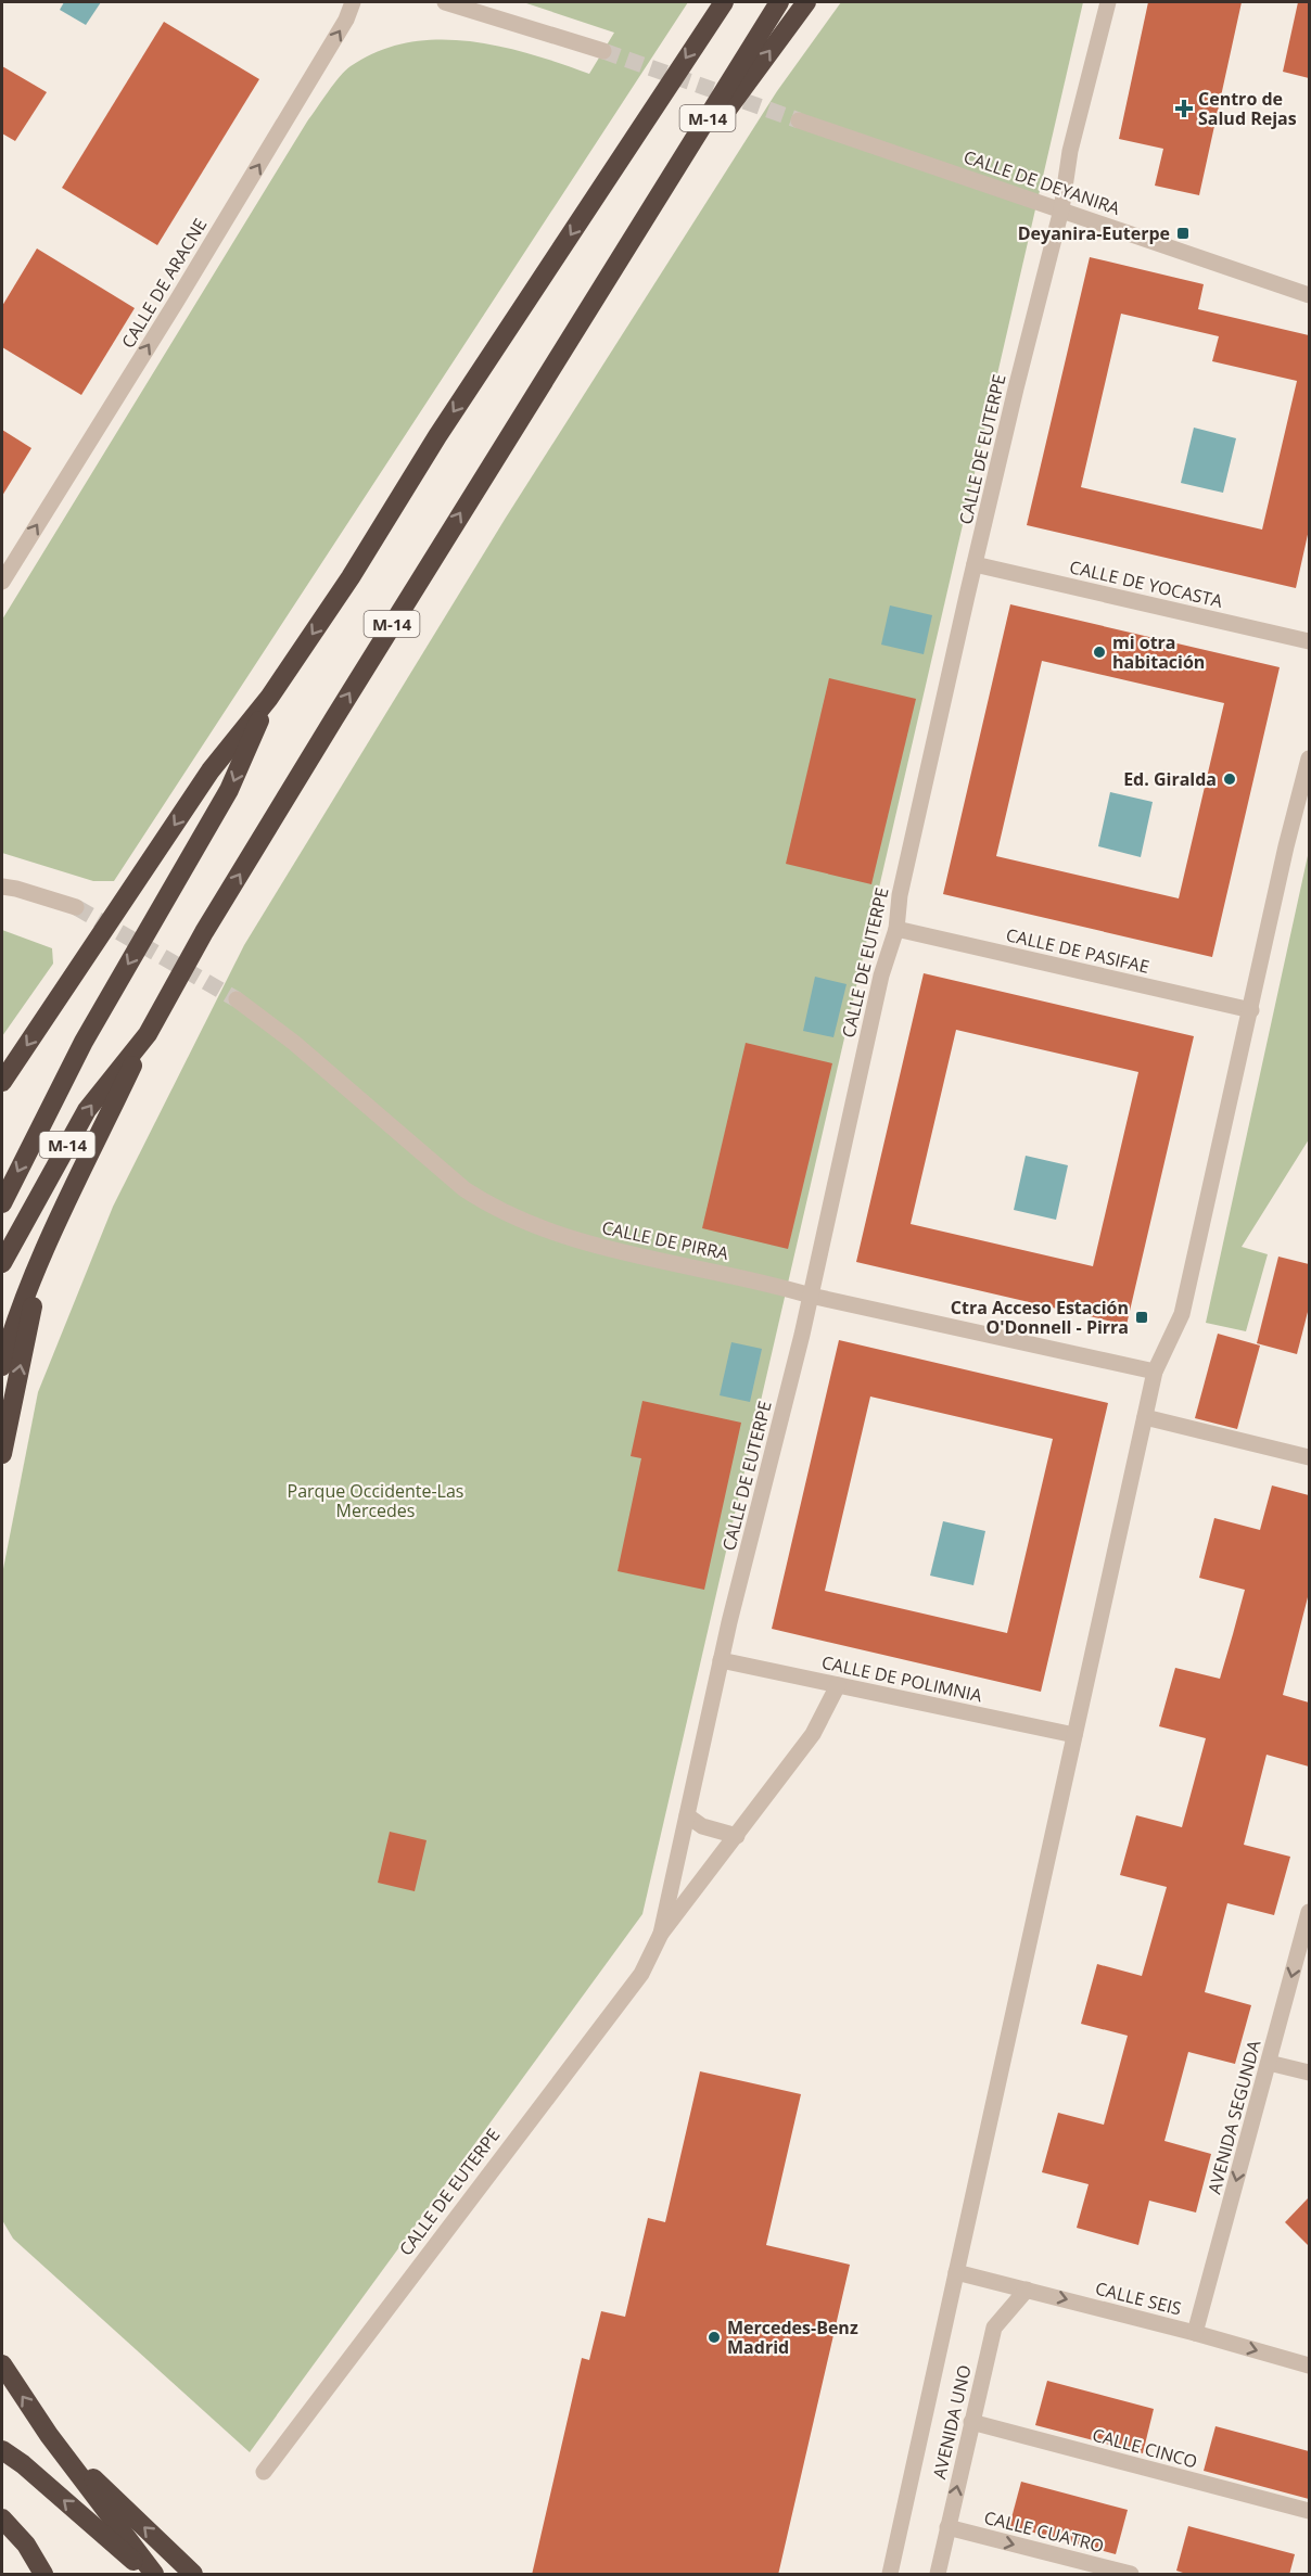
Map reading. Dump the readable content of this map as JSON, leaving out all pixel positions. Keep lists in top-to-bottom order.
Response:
{
  "streets": {
    "highway": ["M-14"],
    "street": [
      "CALLE DE DEYANIRA",
      "CALLE DE ARACNE",
      "CALLE DE EUTERPE",
      "CALLE DE YOCASTA",
      "CALLE DE PASIFAE",
      "CALLE DE PIRRA",
      "CALLE DE POLIMNIA",
      "AVENIDA SEGUNDA",
      "CALLE SEIS",
      "AVENIDA UNO",
      "CALLE CINCO",
      "CALLE CUATRO"
    ]
  },
  "crossings": [
    ["CALLE DE DEYANIRA", "CALLE DE EUTERPE"],
    ["CALLE DE EUTERPE", "CALLE DE YOCASTA"],
    ["CALLE DE EUTERPE", "CALLE DE PASIFAE"],
    ["CALLE DE EUTERPE", "CALLE DE PIRRA"],
    ["CALLE DE EUTERPE", "CALLE DE POLIMNIA"],
    ["AVENIDA SEGUNDA", "CALLE SEIS"],
    ["CALLE SEIS", "AVENIDA UNO"],
    ["AVENIDA UNO", "CALLE CINCO"],
    ["AVENIDA UNO", "CALLE CUATRO"]
  ],
  "one_way": [
    "CALLE DE ARACNE",
    "AVENIDA SEGUNDA",
    "CALLE SEIS",
    "CALLE CUATRO"
  ],
  "parks": ["Parque Occidente-Las Mercedes"],
  "places": {
    "health": ["Centro de Salud Rejas"],
    "transit": ["Deyanira-Euterpe", "Ctra Acceso Estación O'Donnell - Pirra"],
    "other": ["mi otra habitación", "Ed. Giralda", "Mercedes-Benz Madrid"]
  }
}
